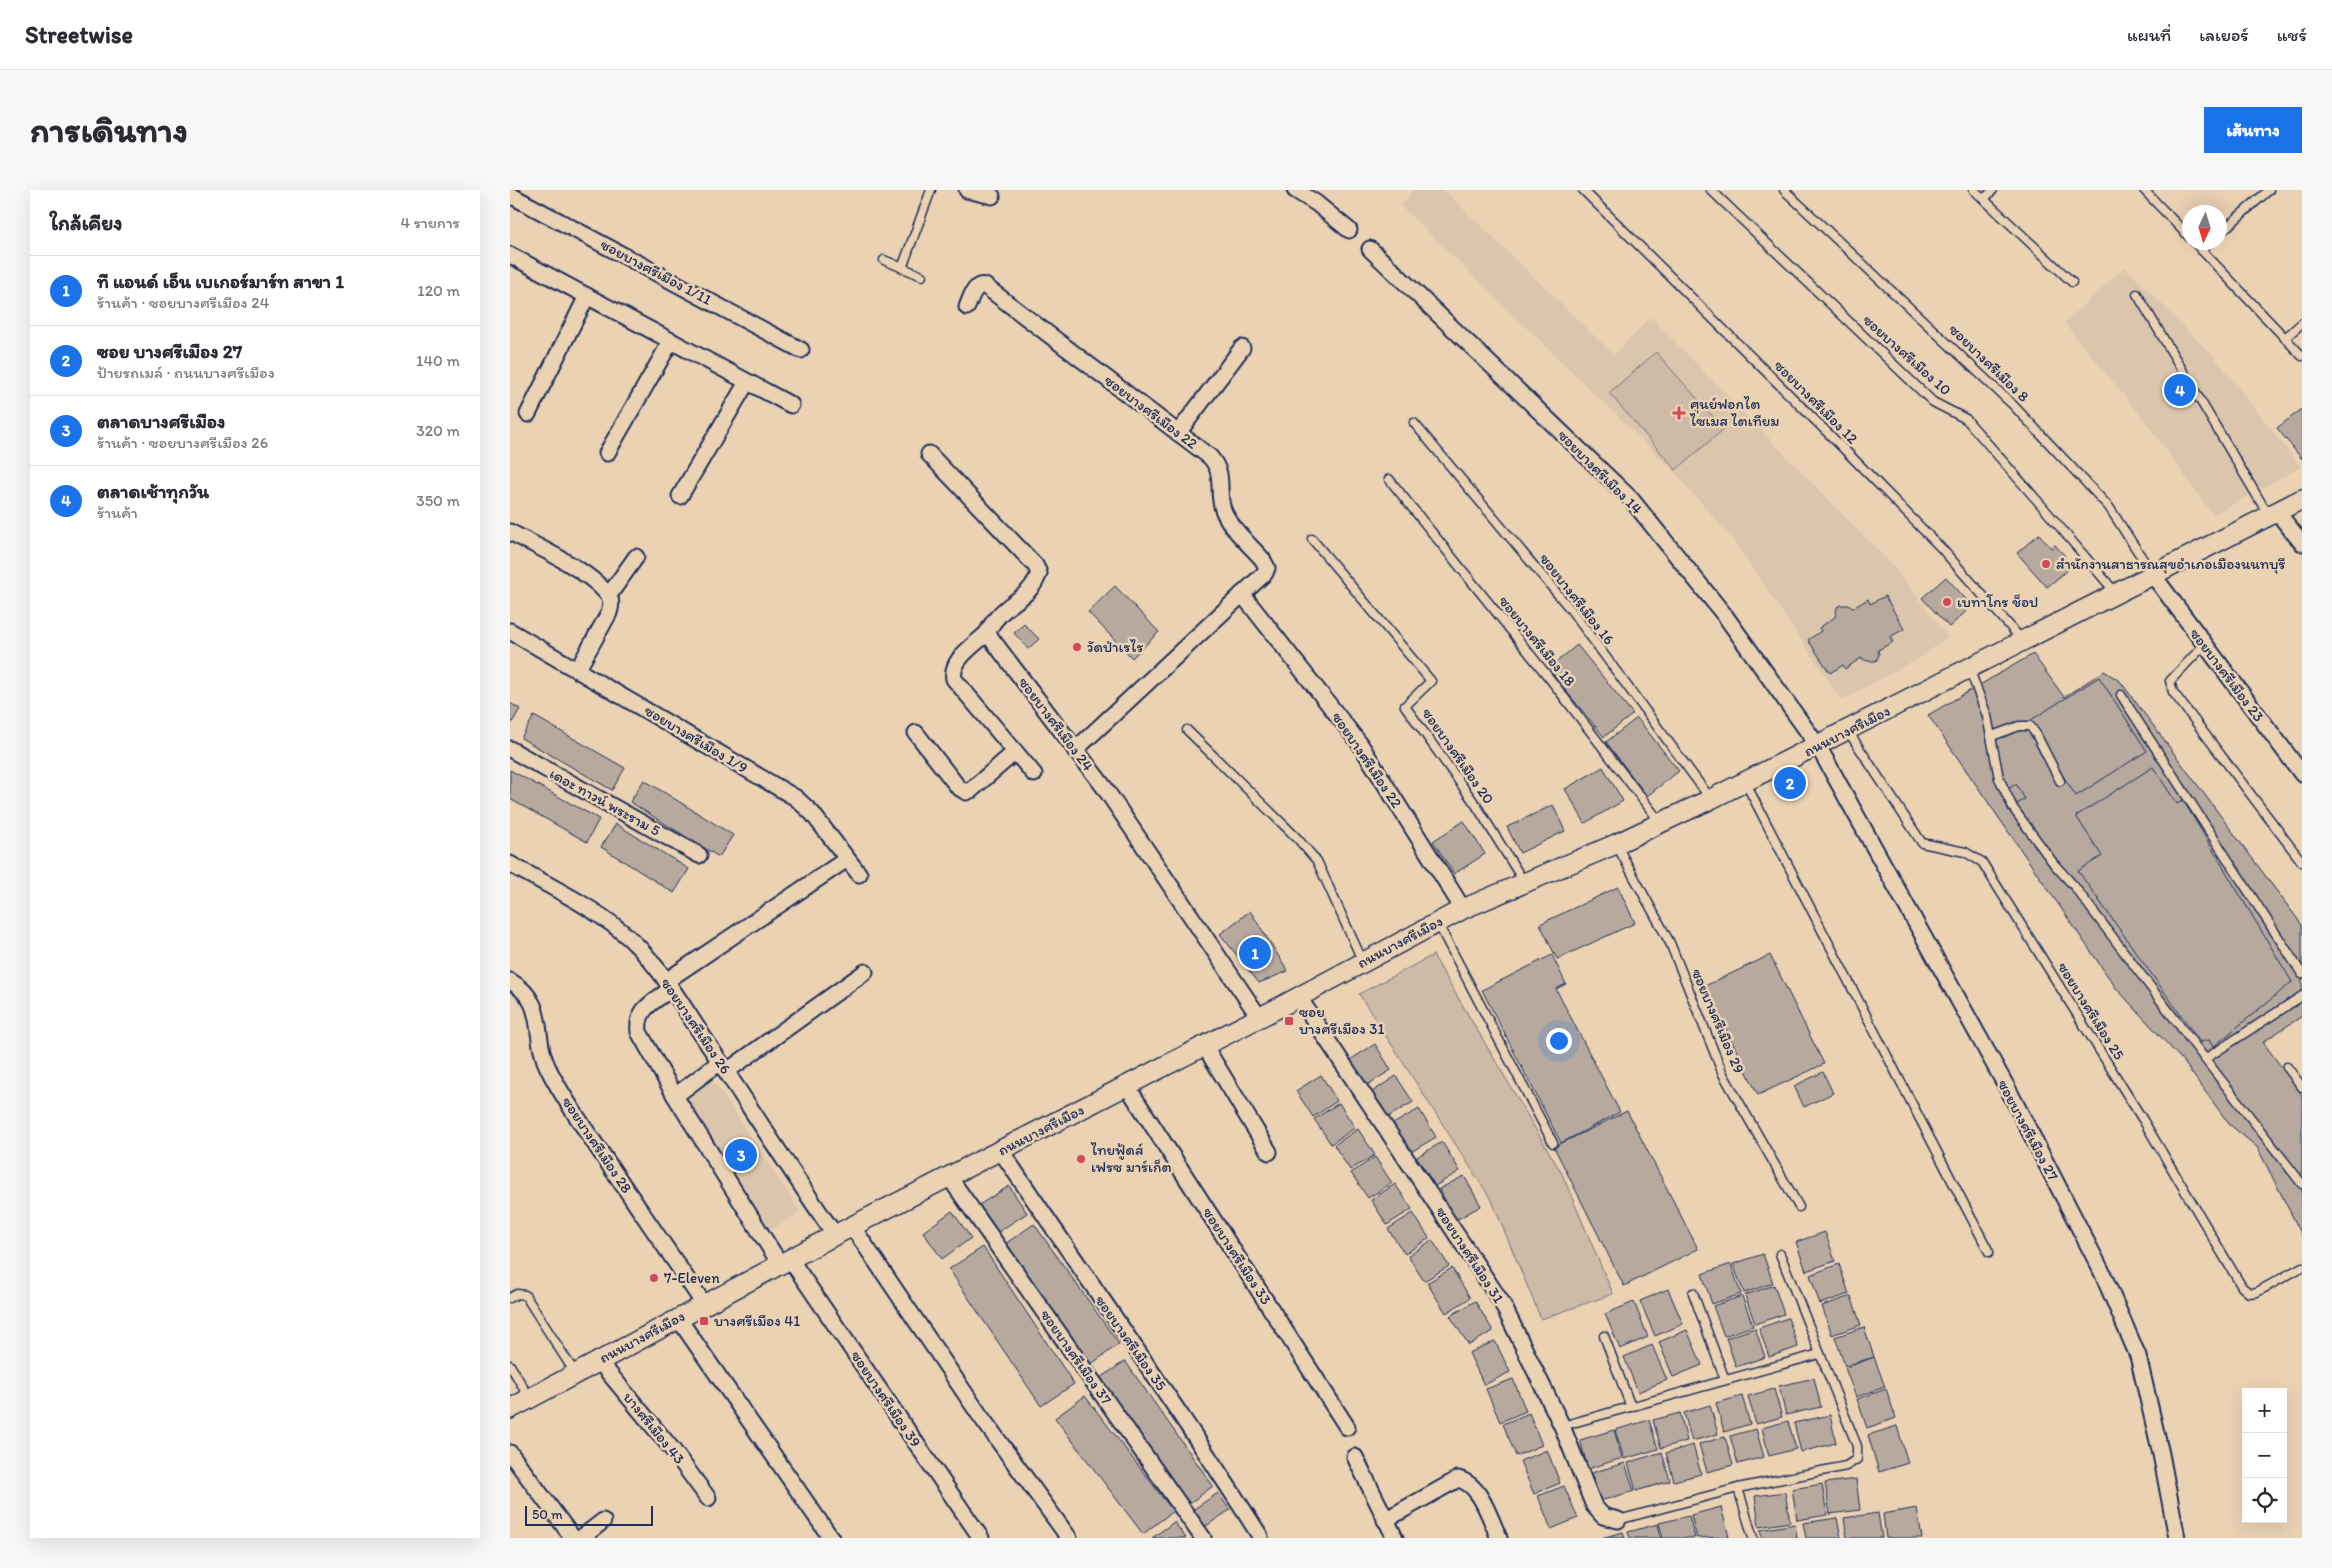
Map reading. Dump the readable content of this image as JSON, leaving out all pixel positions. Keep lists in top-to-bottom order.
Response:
{
  "streets": {
    "street": [
      "ซอยบางศรีเมือง 1/11",
      "ซอยบางศรีเมือง 22",
      "ซอยบางศรีเมือง 14",
      "ซอยบางศรีเมือง 23",
      "ซอยบางศรีเมือง 24",
      "ถนนบางศรีเมือง",
      "ซอยบางศรีเมือง 1/9",
      "เดอะ ทาวน์ พระราม 5",
      "ซอยบางศรีเมือง 26",
      "ซอยบางศรีเมือง 27",
      "ซอยบางศรีเมือง 28",
      "ซอยบางศรีเมือง 31",
      "ซอยบางศรีเมือง 33",
      "ซอยบางศรีเมือง 35",
      "ซอยบางศรีเมือง 37",
      "ซอยบางศรีเมือง 39",
      "บางศรีเมือง 43"
    ],
    "lane": [
      "ซอยบางศรีเมือง 10",
      "ซอยบางศรีเมือง 8",
      "ซอยบางศรีเมือง 12",
      "ซอยบางศรีเมือง 16",
      "ซอยบางศรีเมือง 18",
      "ซอยบางศรีเมือง 20",
      "ซอยบางศรีเมือง 25",
      "ซอยบางศรีเมือง 29"
    ]
  },
  "crossings": [
    ["ซอยบางศรีเมือง 10", "ถนนบางศรีเมือง"],
    ["ซอยบางศรีเมือง 8", "ซอยบางศรีเมือง 23"],
    ["ซอยบางศรีเมือง 8", "ถนนบางศรีเมือง"],
    ["ซอยบางศรีเมือง 12", "ถนนบางศรีเมือง"],
    ["ซอยบางศรีเมือง 22", "ซอยบางศรีเมือง 24"],
    ["ซอยบางศรีเมือง 22", "ถนนบางศรีเมือง"],
    ["ซอยบางศรีเมือง 14", "ถนนบางศรีเมือง"],
    ["ซอยบางศรีเมือง 14", "ซอยบางศรีเมือง 27"],
    ["ซอยบางศรีเมือง 16", "ถนนบางศรีเมือง"],
    ["ซอยบางศรีเมือง 18", "ถนนบางศรีเมือง"],
    ["ซอยบางศรีเมือง 23", "ถนนบางศรีเมือง"],
    ["ซอยบางศรีเมือง 24", "ถนนบางศรีเมือง"],
    ["ถนนบางศรีเมือง", "ซอยบางศรีเมือง 20"],
    ["ถนนบางศรีเมือง", "ซอยบางศรีเมือง 25"],
    ["ถนนบางศรีเมือง", "ซอยบางศรีเมือง 29"],
    ["ถนนบางศรีเมือง", "ซอยบางศรีเมือง 26"],
    ["ถนนบางศรีเมือง", "ซอยบางศรีเมือง 27"],
    ["ถนนบางศรีเมือง", "ซอยบางศรีเมือง 28"],
    ["ถนนบางศรีเมือง", "ซอยบางศรีเมือง 31"],
    ["ถนนบางศรีเมือง", "ซอยบางศรีเมือง 33"],
    ["ถนนบางศรีเมือง", "ซอยบางศรีเมือง 35"],
    ["ถนนบางศรีเมือง", "ซอยบางศรีเมือง 37"],
    ["ถนนบางศรีเมือง", "ซอยบางศรีเมือง 39"],
    ["ถนนบางศรีเมือง", "บางศรีเมือง 43"],
    ["ซอยบางศรีเมือง 1/9", "ซอยบางศรีเมือง 39"],
    ["ซอยบางศรีเมือง 26", "ซอยบางศรีเมือง 39"]
  ],
  "places": {
    "health": ["ศูนย์ฟอกไต ไซเมส ไตเทียม"],
    "other": [
      "สำนักงานสาธารณสุขอำเภอเมืองนนทบุรี",
      "เบทาโกร ช็อป",
      "วัดป่าเรไร",
      "ไทยฟู้ดส์ เฟรซ มาร์เก็ต",
      "7-Eleven"
    ],
    "transit": ["ซอย บางศรีเมือง 31", "บางศรีเมือง 41"]
  },
  "scale_bar": "50 m",
  "north": "bottom",
  "page": {
    "header": "Streetwise",
    "nav": ["แผนที่", "เลเยอร์", "แชร์"],
    "buttons": "เส้นทาง",
    "title": "การเดินทาง",
    "heading": ["ใกล้เคียง", "4 รายการ"],
    "list": [
      {
        "mark": "1",
        "name": "ที แอนด์ เอ็น เบเกอร์มาร์ท สาขา 1",
        "note": "ร้านค้า · ซอยบางศรีเมือง 24",
        "value": "120 m"
      },
      {
        "mark": "2",
        "name": "ซอย บางศรีเมือง 27",
        "note": "ป้ายรถเมล์ · ถนนบางศรีเมือง",
        "value": "140 m"
      },
      {
        "mark": "3",
        "name": "ตลาดบางศรีเมือง",
        "note": "ร้านค้า · ซอยบางศรีเมือง 26",
        "value": "320 m"
      },
      {
        "mark": "4",
        "name": "ตลาดเช้าทุกวัน",
        "note": "ร้านค้า",
        "value": "350 m"
      }
    ],
    "pins": [
      "4",
      "2",
      "1",
      "3"
    ],
    "map_buttons": ["+", "−"],
    "scale": "50 m"
  }
}
